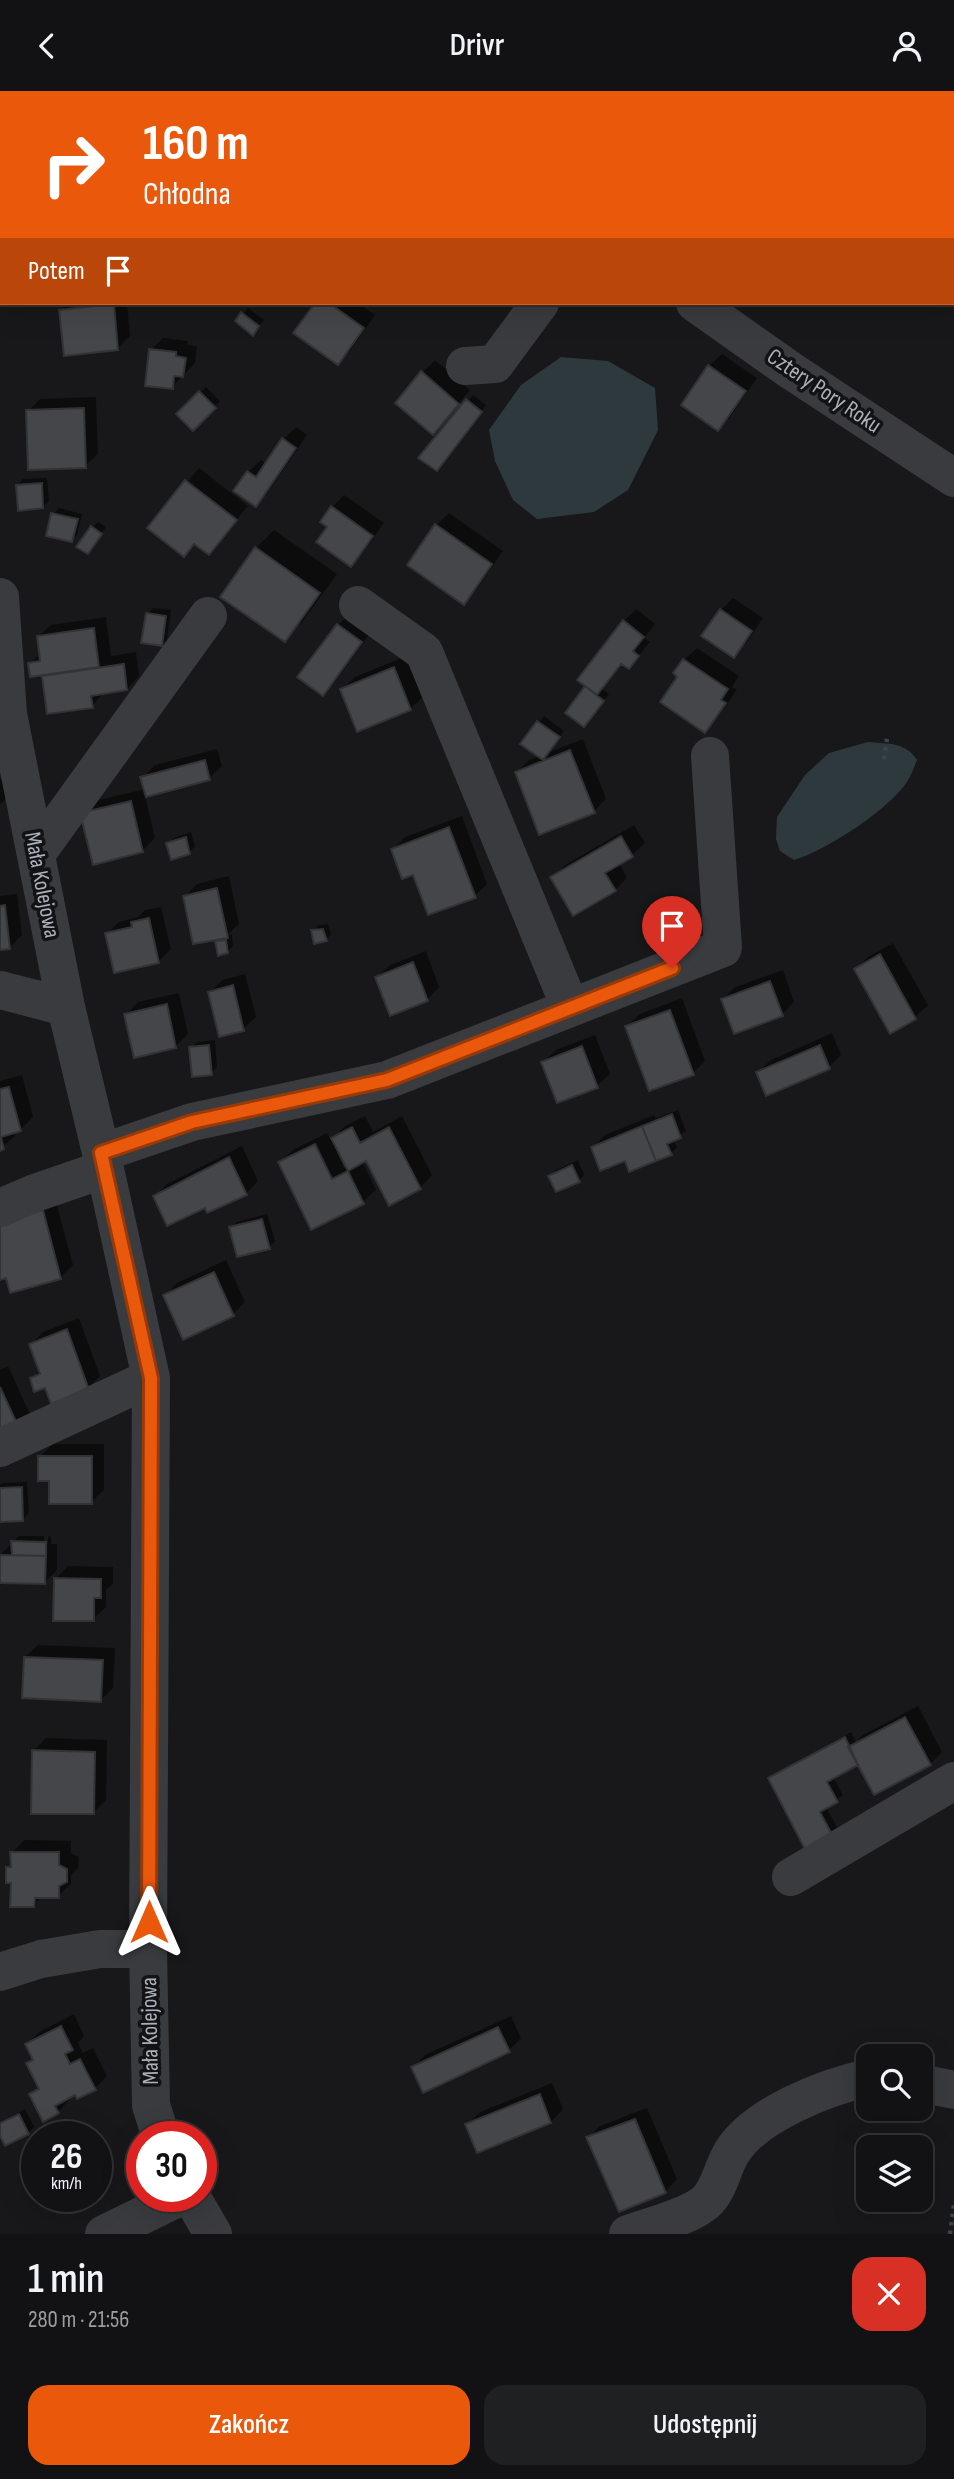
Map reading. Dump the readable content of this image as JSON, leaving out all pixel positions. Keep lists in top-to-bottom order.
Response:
{
  "streets": {
    "street": ["Cztery Pory Roku", "Mała Kolejowa"]
  },
  "page": {
    "header": "Drivr",
    "turn": ["160 m", "Chłodna"],
    "then": "Potem",
    "speed": "26 km/h",
    "limit": "30",
    "heading": ["1 min", "280 m · 21:56"],
    "buttons": ["Zakończ", "Udostępnij"]
  }
}
